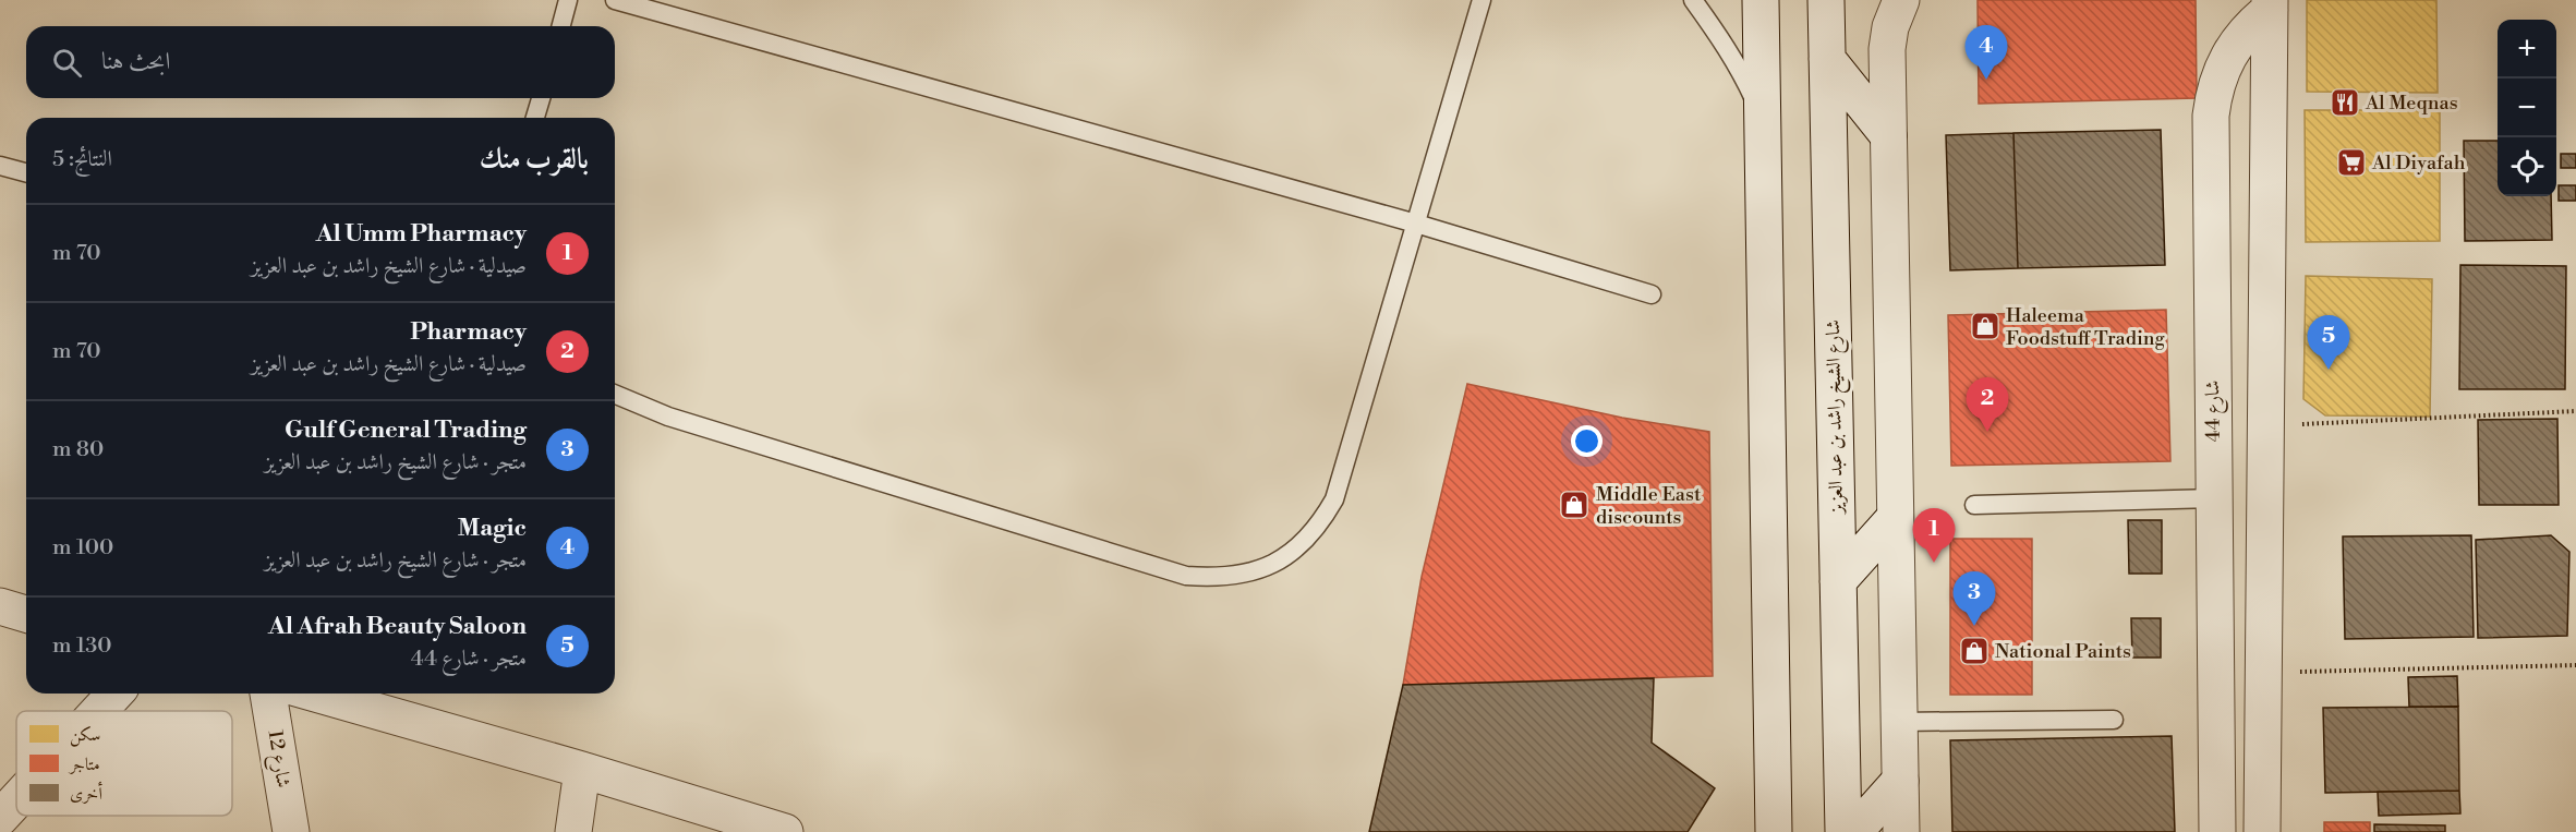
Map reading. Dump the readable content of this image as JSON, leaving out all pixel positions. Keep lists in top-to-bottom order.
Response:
{
  "streets": {
    "street": ["شارع 44", "شارع الشيخ راشد بن عبد العزيز", "شارع 12"]
  },
  "places": {
    "restaurant": ["Al Meqnas"],
    "supermarket": ["Al Diyafah"],
    "shop": ["Haleema Foodstuff Trading", "Middle East discounts", "National Paints"]
  },
  "legend": ["سكن", "متاجر", "أخرى"],
  "page": {
    "map_buttons": ["+", "−"],
    "pins": [
      "4",
      "5",
      "2",
      "1",
      "3"
    ],
    "search": "ابحث هنا",
    "heading": ["بالقرب منك", "النتائج: 5"],
    "list": [
      {
        "mark": "1",
        "name": "Al Umm Pharmacy",
        "note": "صيدلية · شارع الشيخ راشد بن عبد العزيز",
        "value": "70 m"
      },
      {
        "mark": "2",
        "name": "Pharmacy",
        "note": "صيدلية · شارع الشيخ راشد بن عبد العزيز",
        "value": "70 m"
      },
      {
        "mark": "3",
        "name": "Gulf General Trading",
        "note": "متجر · شارع الشيخ راشد بن عبد العزيز",
        "value": "80 m"
      },
      {
        "mark": "4",
        "name": "Magic",
        "note": "متجر · شارع الشيخ راشد بن عبد العزيز",
        "value": "100 m"
      },
      {
        "mark": "5",
        "name": "Al Afrah Beauty Saloon",
        "note": "متجر · شارع 44",
        "value": "130 m"
      }
    ]
  }
}
